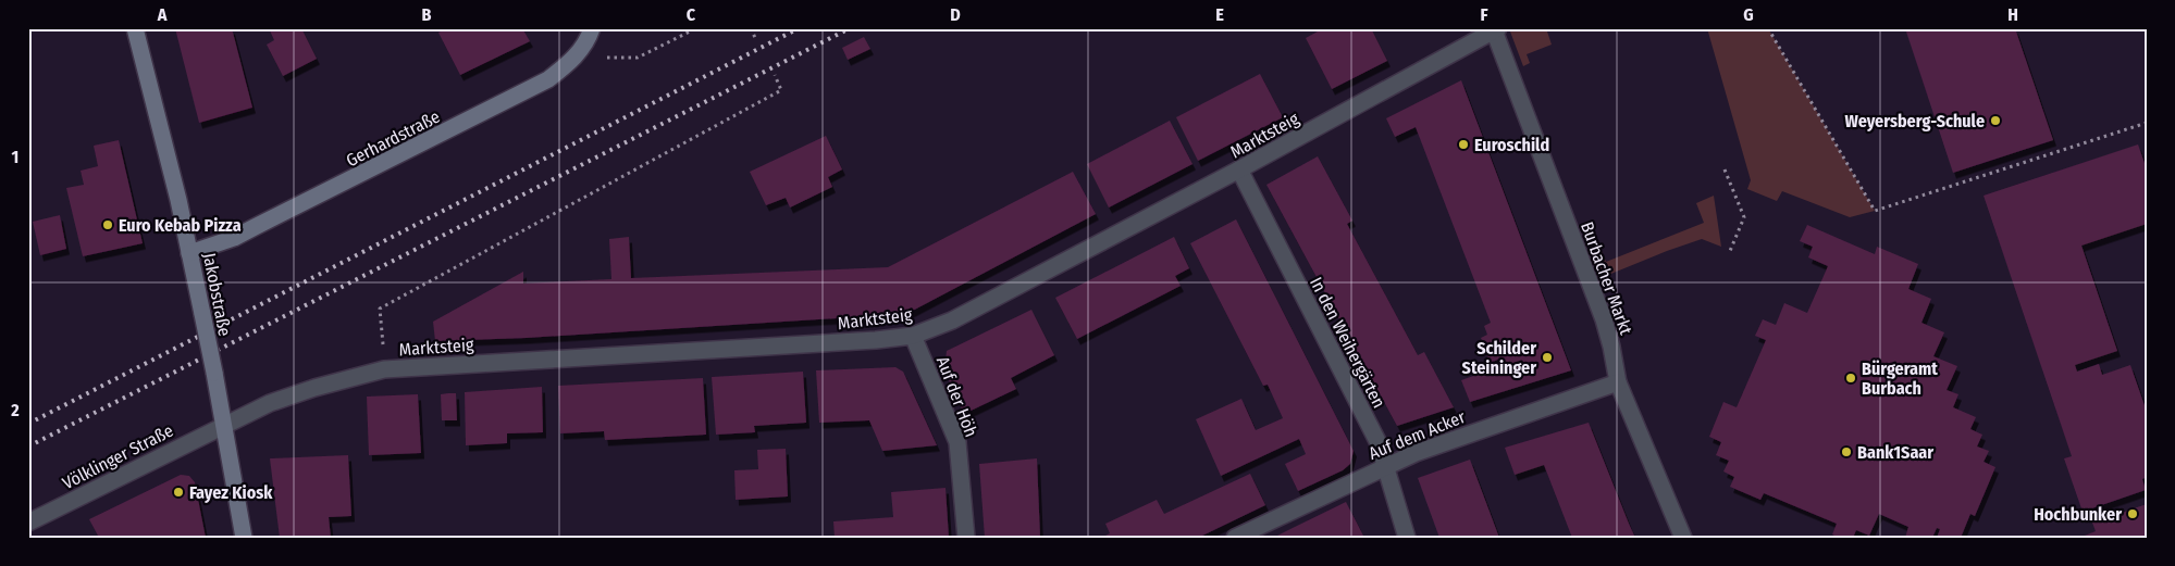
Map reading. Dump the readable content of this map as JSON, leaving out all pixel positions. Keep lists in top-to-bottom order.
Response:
{
  "streets": {
    "street": [
      "Marktsteig",
      "Gerhardstraße",
      "Burbacher Markt",
      "Jakobstraße",
      "In den Weihergärten",
      "Auf der Höh",
      "Auf dem Acker",
      "Völklinger Straße"
    ]
  },
  "crossings": [
    ["Marktsteig", "Burbacher Markt"],
    ["Marktsteig", "Jakobstraße"],
    ["Marktsteig", "In den Weihergärten"],
    ["Marktsteig", "Auf der Höh"],
    ["Marktsteig", "Völklinger Straße"],
    ["Gerhardstraße", "Jakobstraße"],
    ["Burbacher Markt", "Auf dem Acker"],
    ["Jakobstraße", "Völklinger Straße"],
    ["In den Weihergärten", "Auf dem Acker"]
  ],
  "places": [
    "Weyersberg-Schule",
    "Euroschild",
    "Euro Kebab Pizza",
    "Schilder Steininger",
    "Bürgeramt Burbach",
    "Bank1Saar",
    "Fayez Kiosk",
    "Hochbunker"
  ],
  "grid": {
    "columns": [
      "A",
      "B",
      "C",
      "D",
      "E",
      "F",
      "G",
      "H"
    ],
    "rows": ["1", "2"]
  }
}
